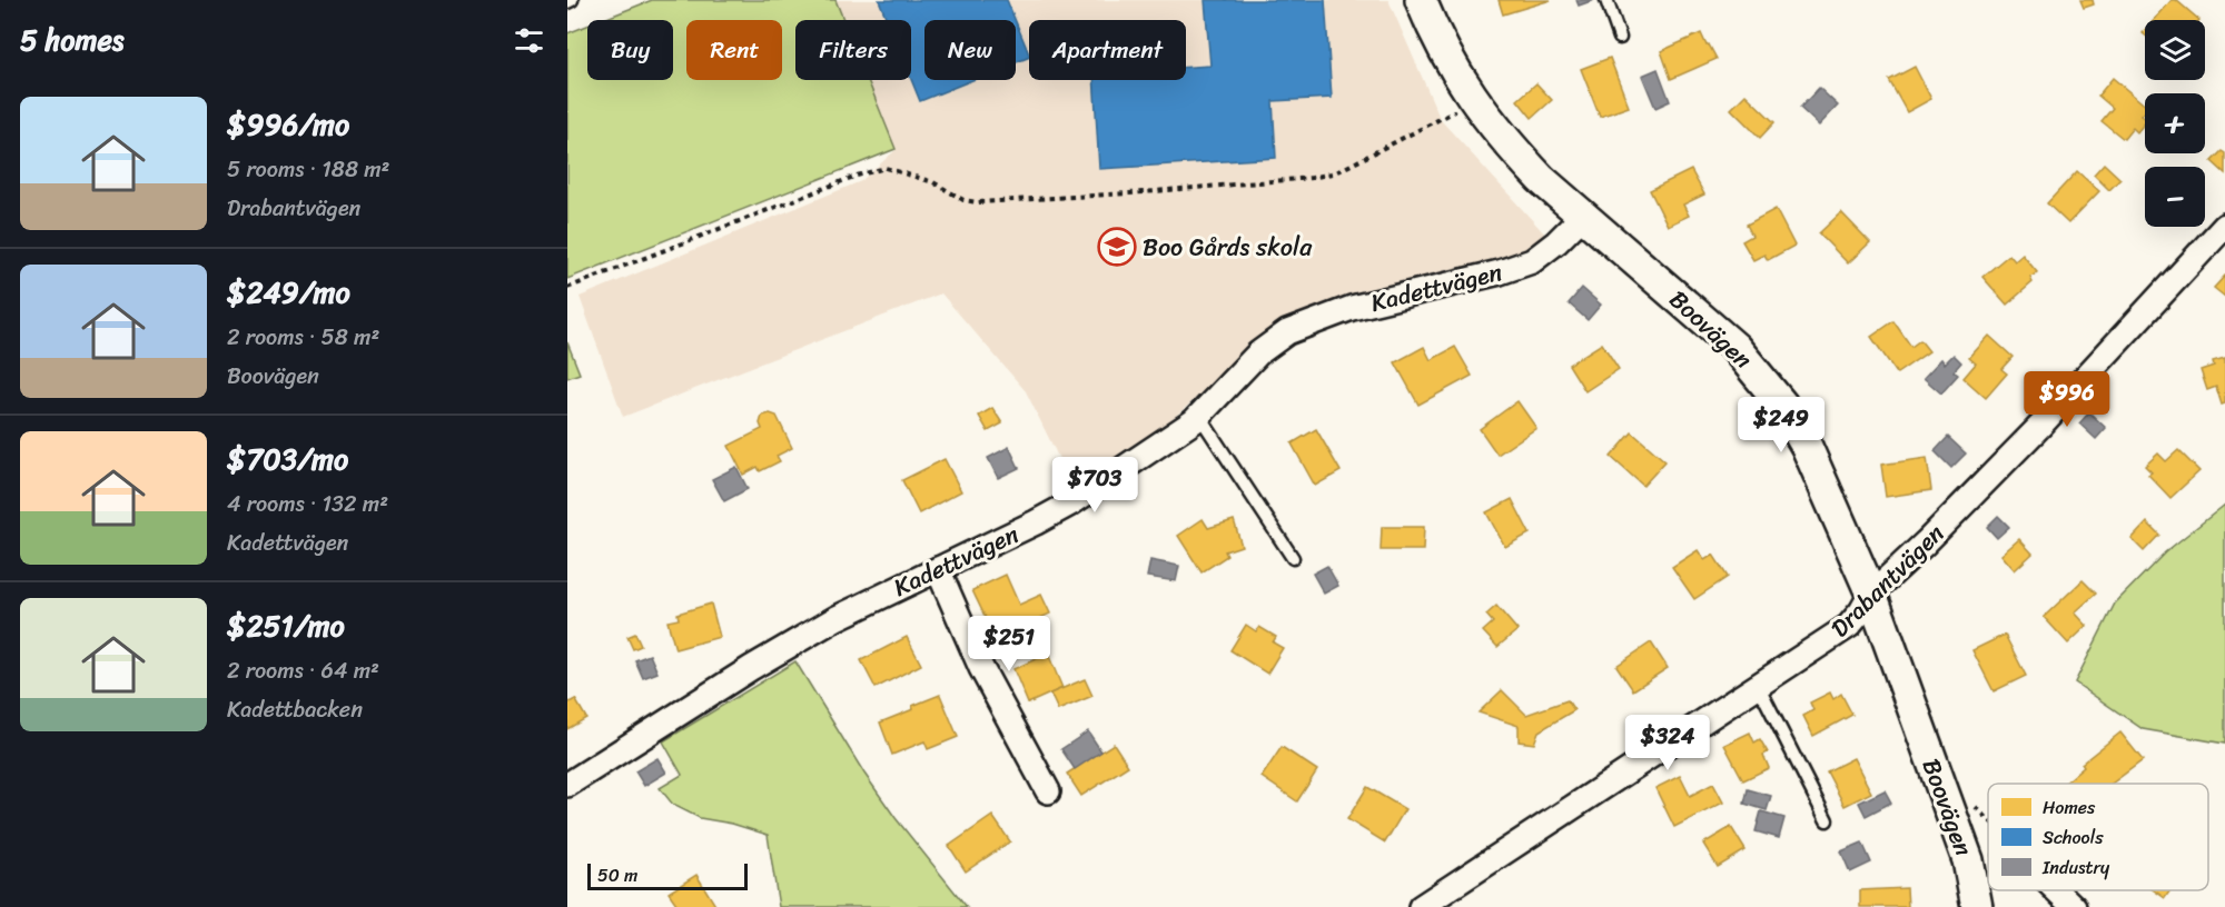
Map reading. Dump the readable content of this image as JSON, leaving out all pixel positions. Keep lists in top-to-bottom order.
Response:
{
  "streets": {
    "street": ["Kadettvägen", "Boovägen", "Drabantvägen"]
  },
  "crossings": [
    ["Kadettvägen", "Boovägen"],
    ["Boovägen", "Drabantvägen"]
  ],
  "places": {
    "school or university": ["Boo Gårds skola"]
  },
  "legend": ["Homes", "Schools", "Industry"],
  "scale_bar": "50 m",
  "page": {
    "heading": "5 homes",
    "map_buttons": ["+", "−"],
    "chip": [
      "Buy",
      "Rent",
      "Filters",
      "New",
      "Apartment"
    ],
    "list": [
      {
        "name": "$996/mo",
        "note": "5 rooms · 188 m² · Drabantvägen"
      },
      {
        "name": "$249/mo",
        "note": "2 rooms · 58 m² · Boovägen"
      },
      {
        "name": "$703/mo",
        "note": "4 rooms · 132 m² · Kadettvägen"
      },
      {
        "name": "$251/mo",
        "note": "2 rooms · 64 m² · Kadettbacken"
      }
    ],
    "price": [
      "$996",
      "$249",
      "$703",
      "$251",
      "$324"
    ],
    "scale": "50 m"
  }
}
